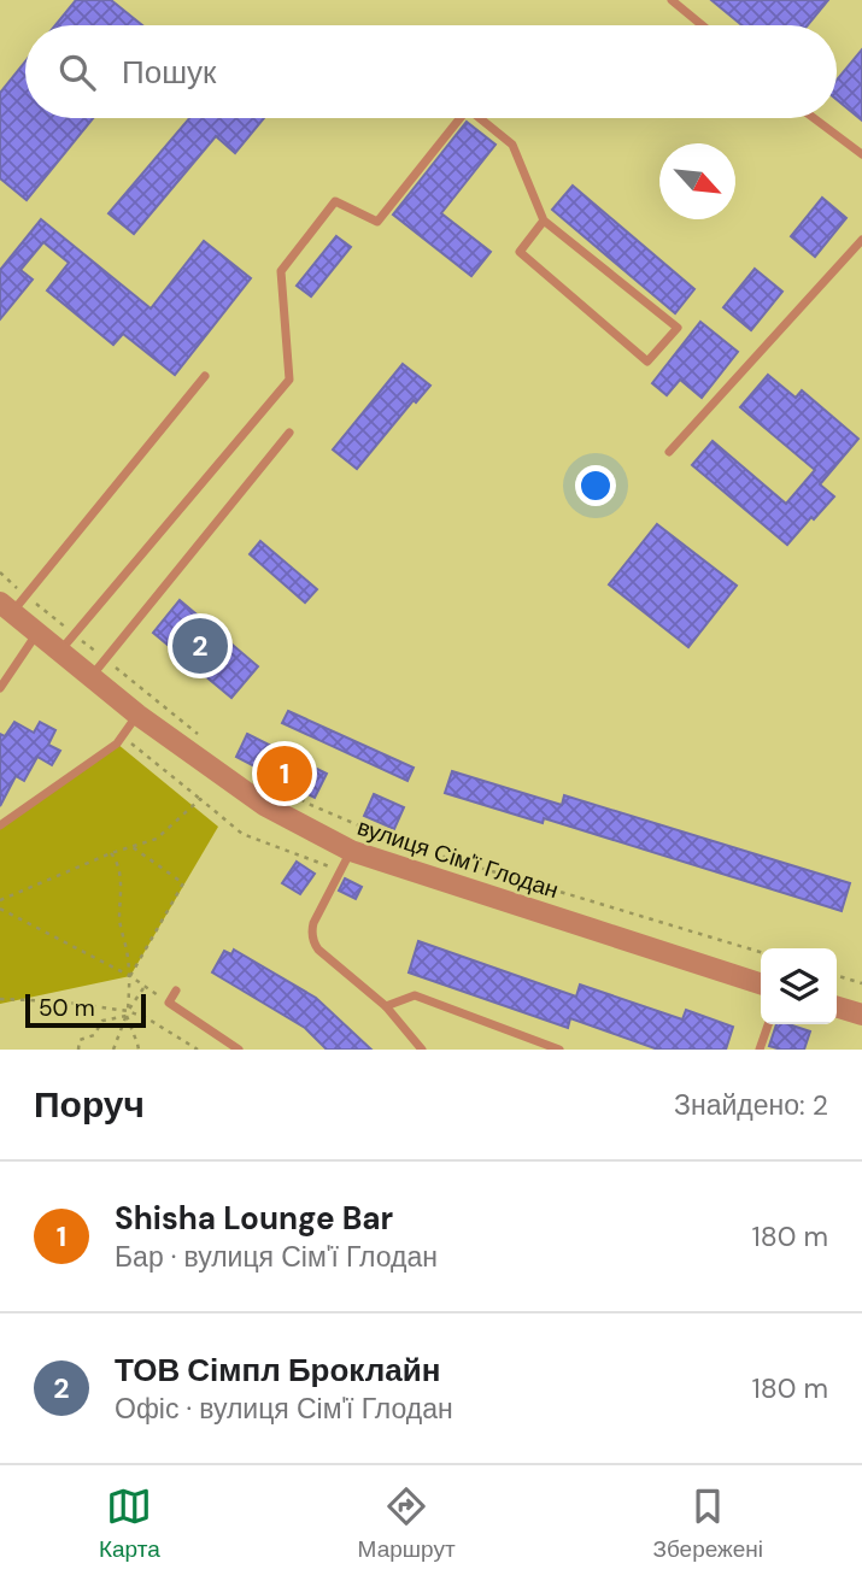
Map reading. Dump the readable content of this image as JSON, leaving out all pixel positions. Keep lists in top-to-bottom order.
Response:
{
  "streets": {
    "street": ["вулиця Сім'ї Глодан"]
  },
  "scale_bar": "50 m",
  "north": "bottom right",
  "page": {
    "search": "Пошук",
    "pins": ["2", "1"],
    "scale": "50 m",
    "heading": ["Поруч", "Знайдено: 2"],
    "list": [
      {
        "mark": "1",
        "name": "Shisha Lounge Bar",
        "note": "Бар · вулиця Сім'ї Глодан",
        "value": "180 m"
      },
      {
        "mark": "2",
        "name": "ТОВ Сімпл Броклайн",
        "note": "Офіс · вулиця Сім'ї Глодан",
        "value": "180 m"
      }
    ],
    "nav": ["Карта", "Маршрут", "Збережені"]
  }
}
